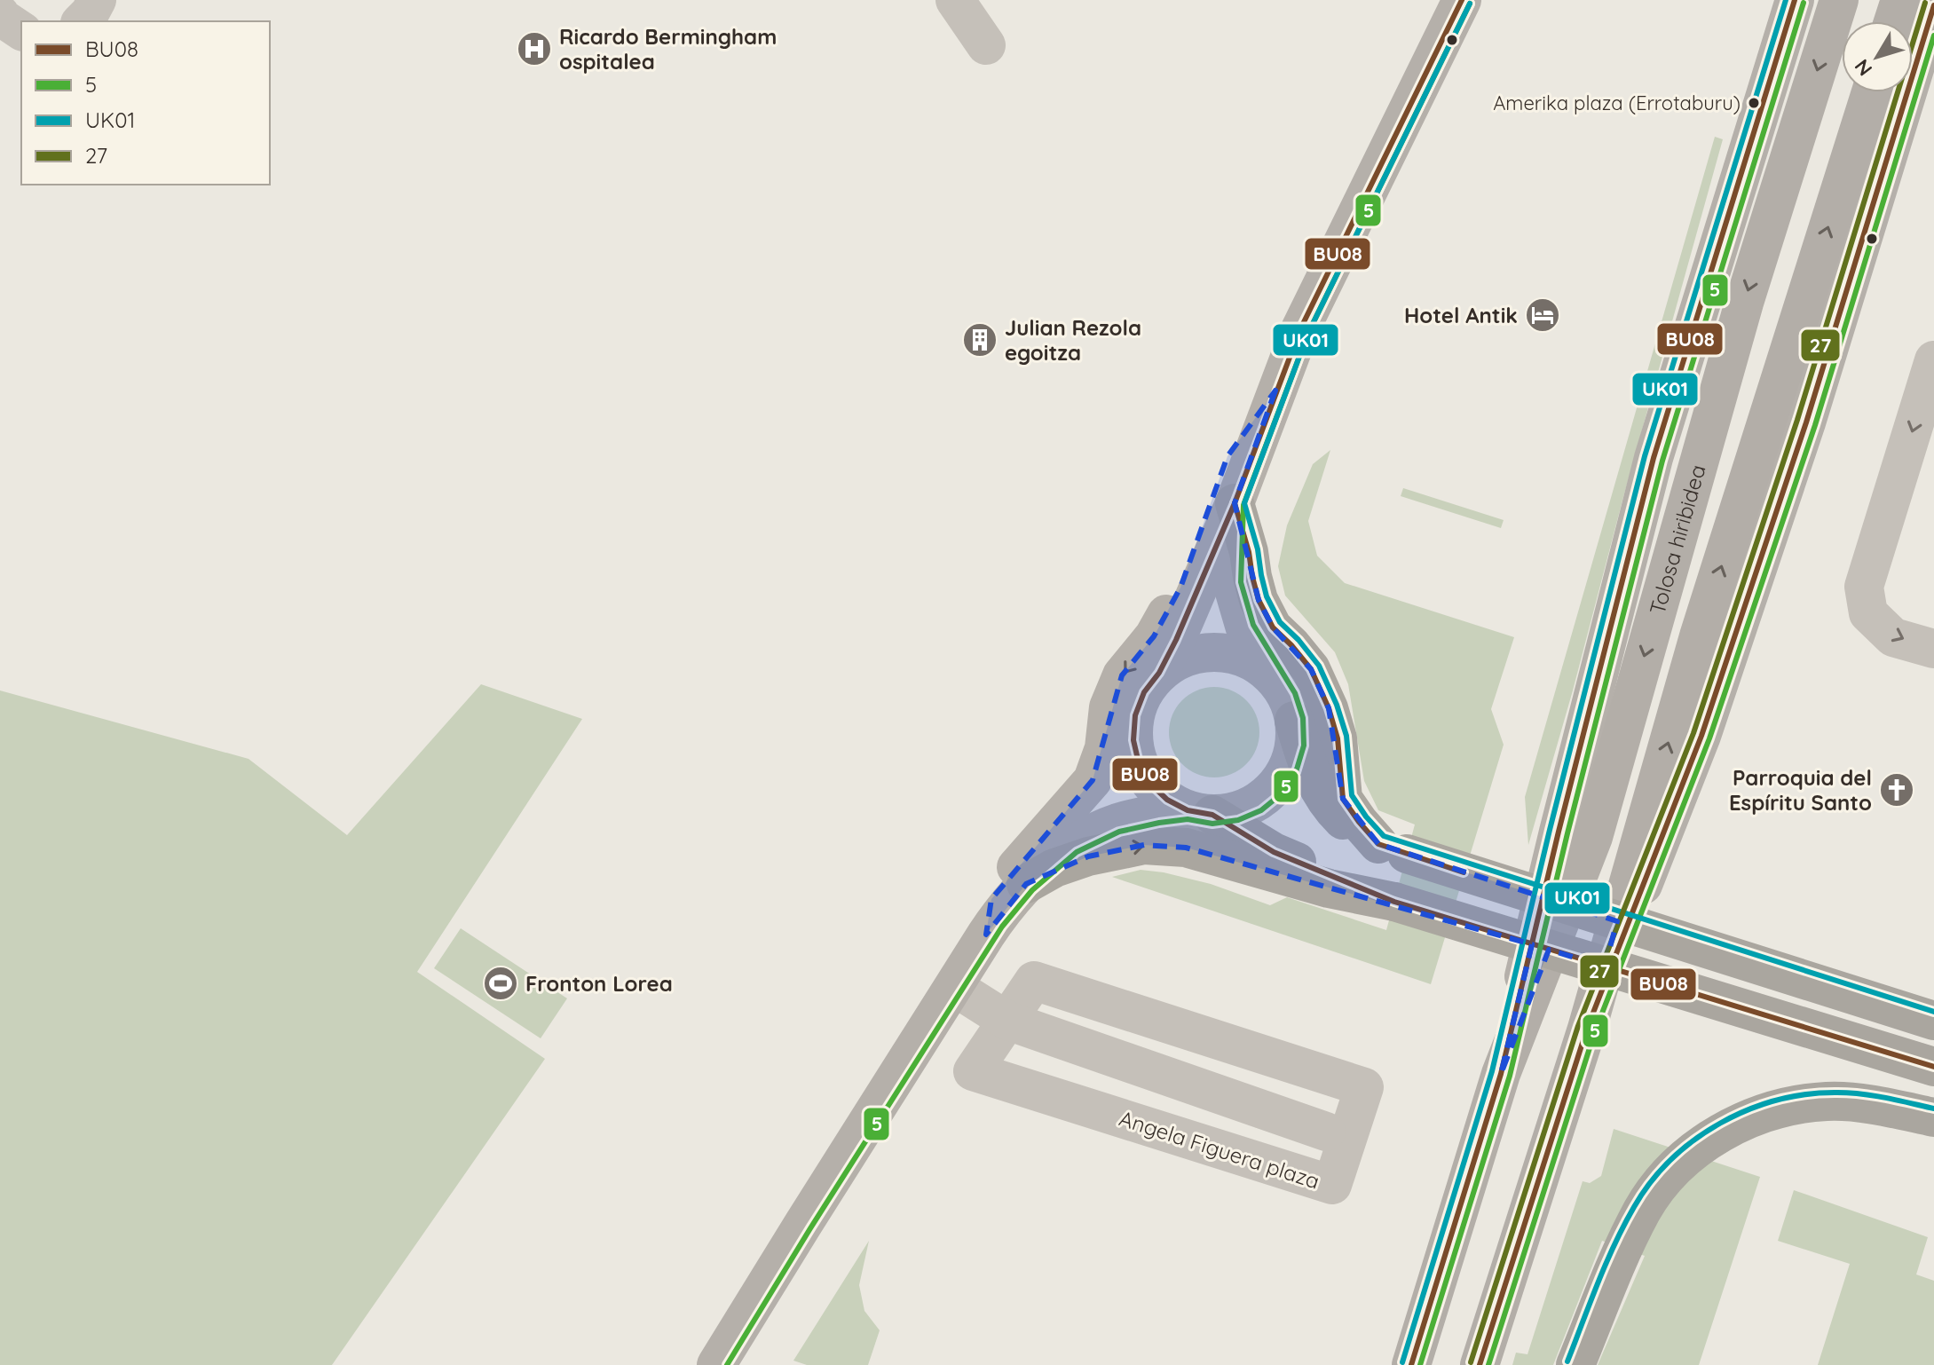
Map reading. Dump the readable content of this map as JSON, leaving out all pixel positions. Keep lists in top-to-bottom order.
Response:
{
  "streets": {
    "main road": ["Tolosa hiribidea"],
    "street": ["Angela Figuera plaza"]
  },
  "places": {
    "hospital": ["Ricardo Bermingham ospitalea"],
    "other": ["Amerika plaza (Errotaburu)"],
    "hotel": ["Hotel Antik"],
    "building": ["Julian Rezola egoitza"],
    "church": ["Parroquia del Espíritu Santo"],
    "sports": ["Fronton Lorea"]
  },
  "lines": [
    "transit line BU08",
    "transit line UK01",
    "transit line 5",
    "transit line 27"
  ],
  "legend": [
    "BU08",
    "5",
    "UK01",
    "27"
  ],
  "north": "bottom left"
}
